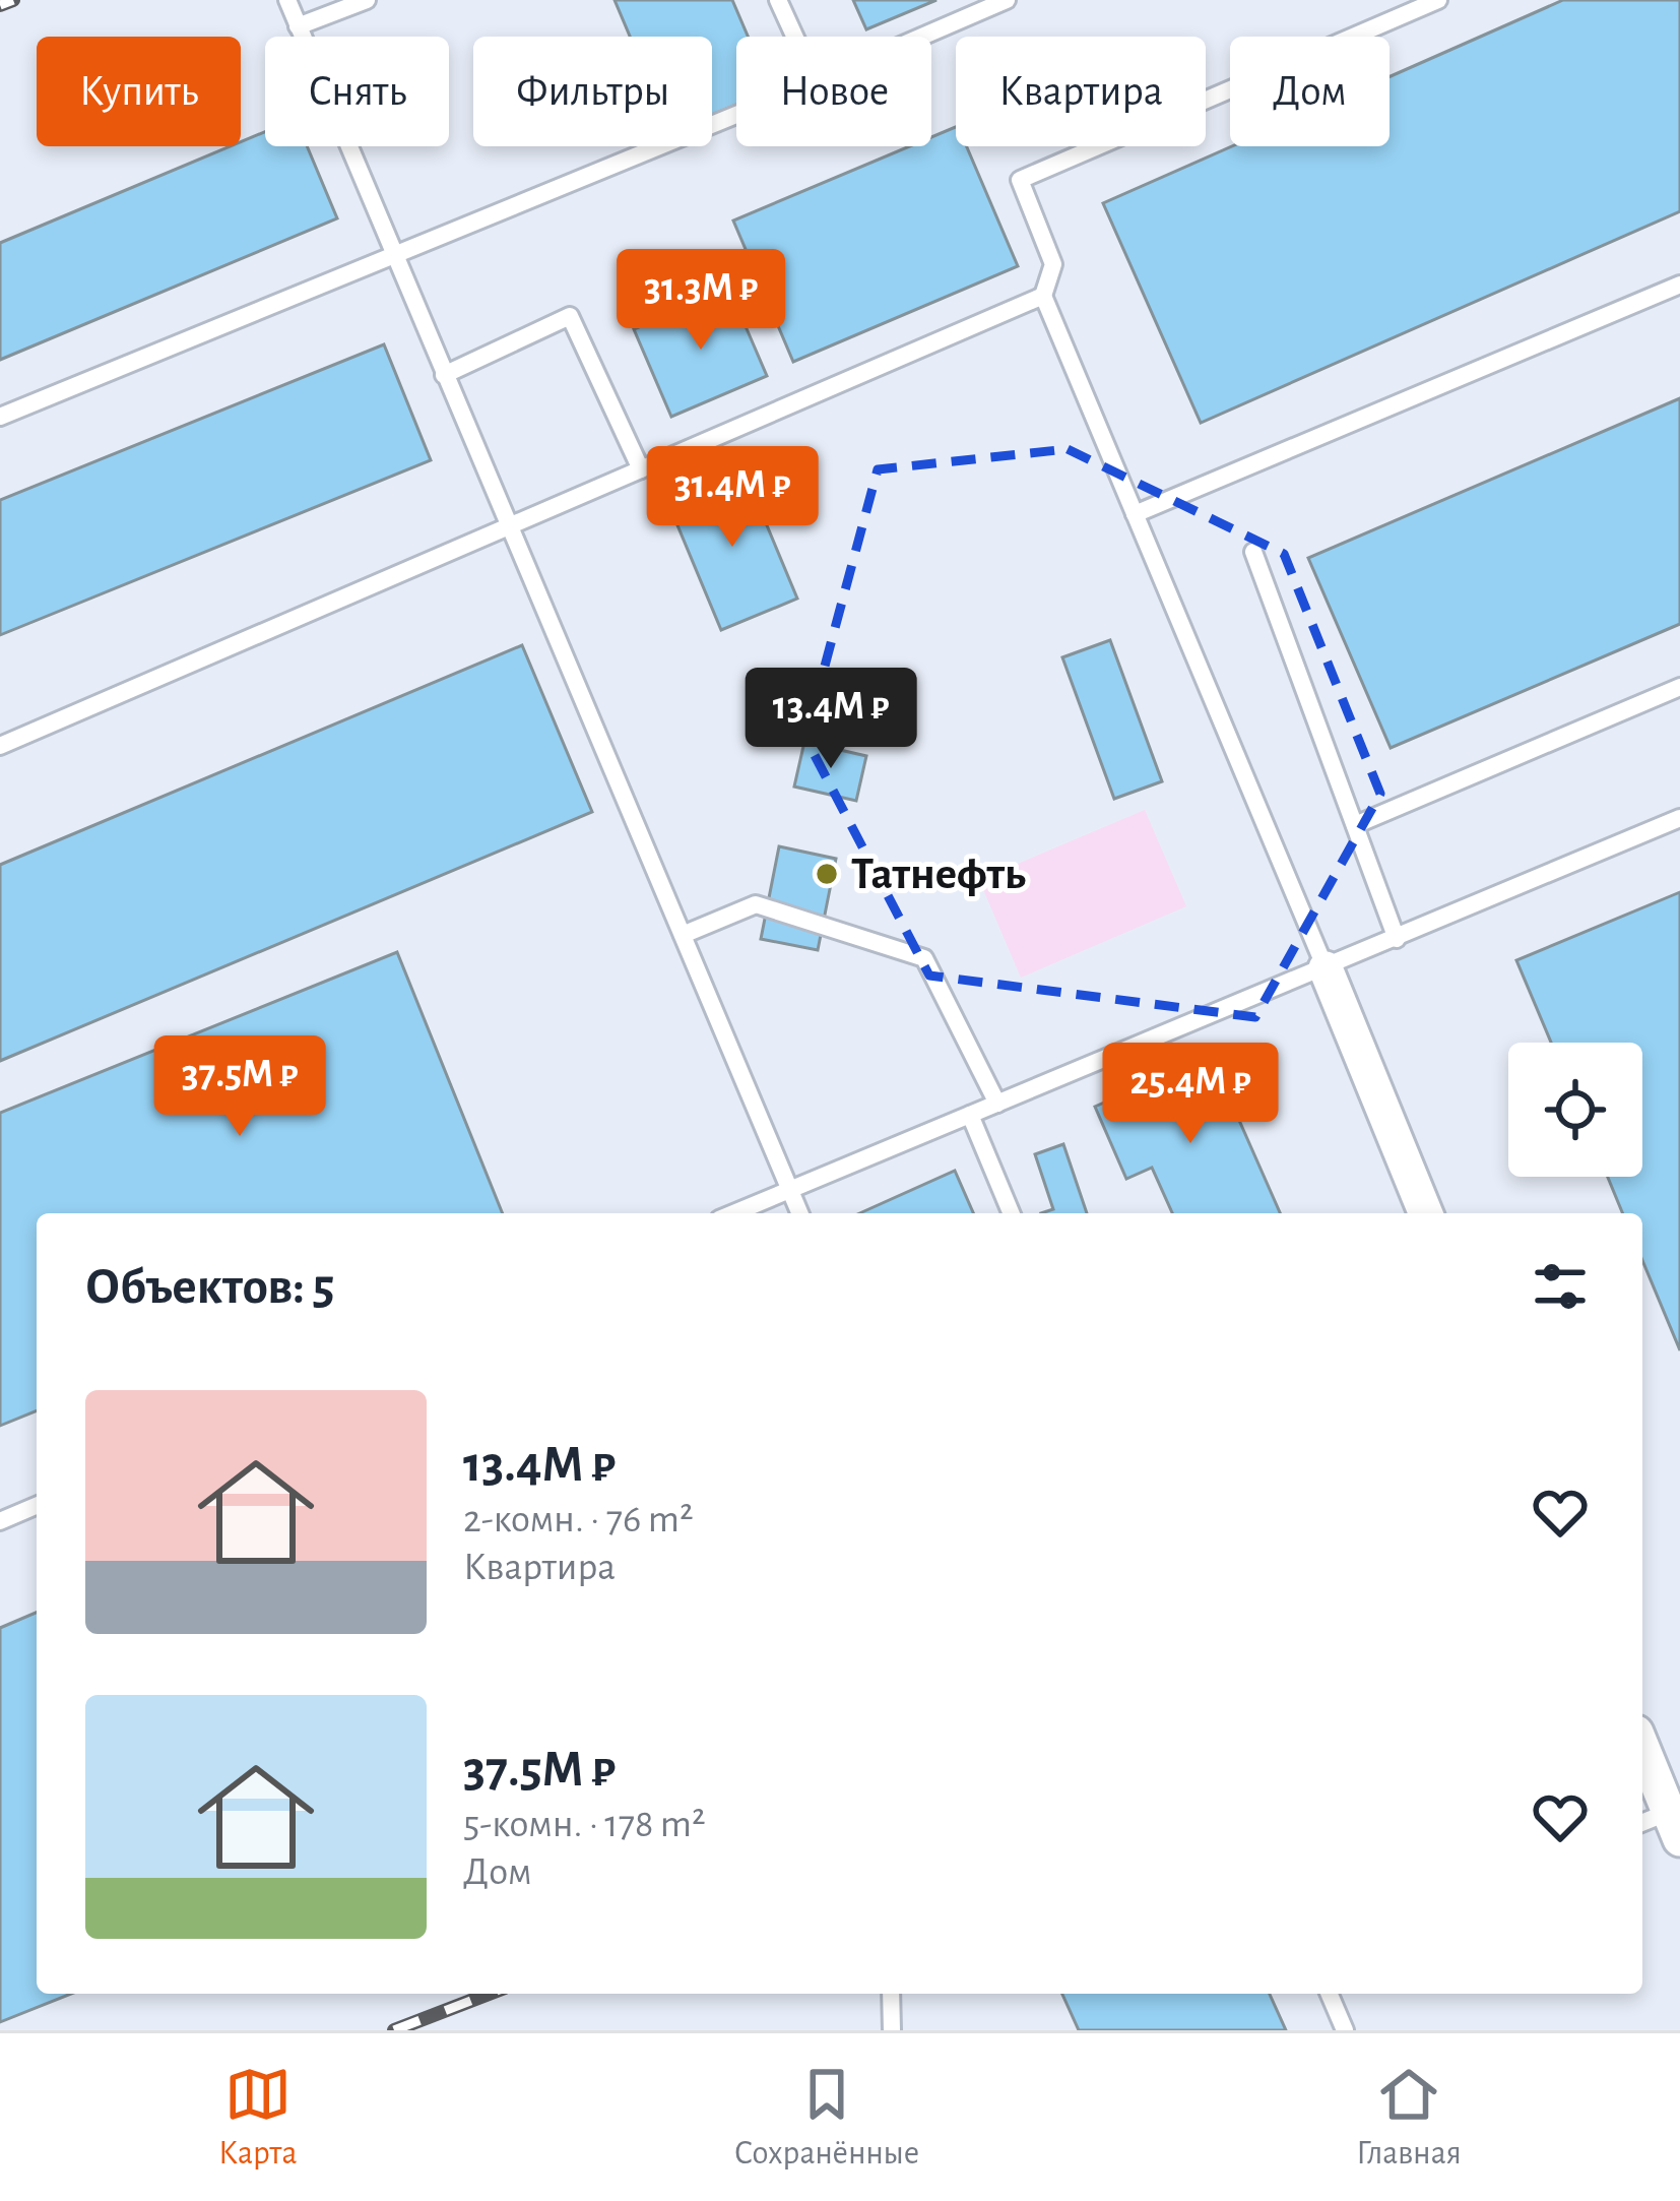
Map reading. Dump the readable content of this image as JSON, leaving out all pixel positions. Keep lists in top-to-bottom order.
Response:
{
  "places": ["Татнефть"],
  "page": {
    "chip": [
      "Купить",
      "Снять",
      "Фильтры",
      "Новое",
      "Квартира",
      "Дом"
    ],
    "price": [
      "31.3M ₽",
      "31.4M ₽",
      "13.4M ₽",
      "37.5M ₽",
      "25.4M ₽"
    ],
    "heading": "Объектов: 5",
    "list": [
      {
        "name": "13.4M ₽",
        "note": "2-комн. · 76 m² · Квартира"
      },
      {
        "name": "37.5M ₽",
        "note": "5-комн. · 178 m² · Дом"
      }
    ],
    "tabs": ["Карта", "Сохранённые", "Главная"]
  }
}
